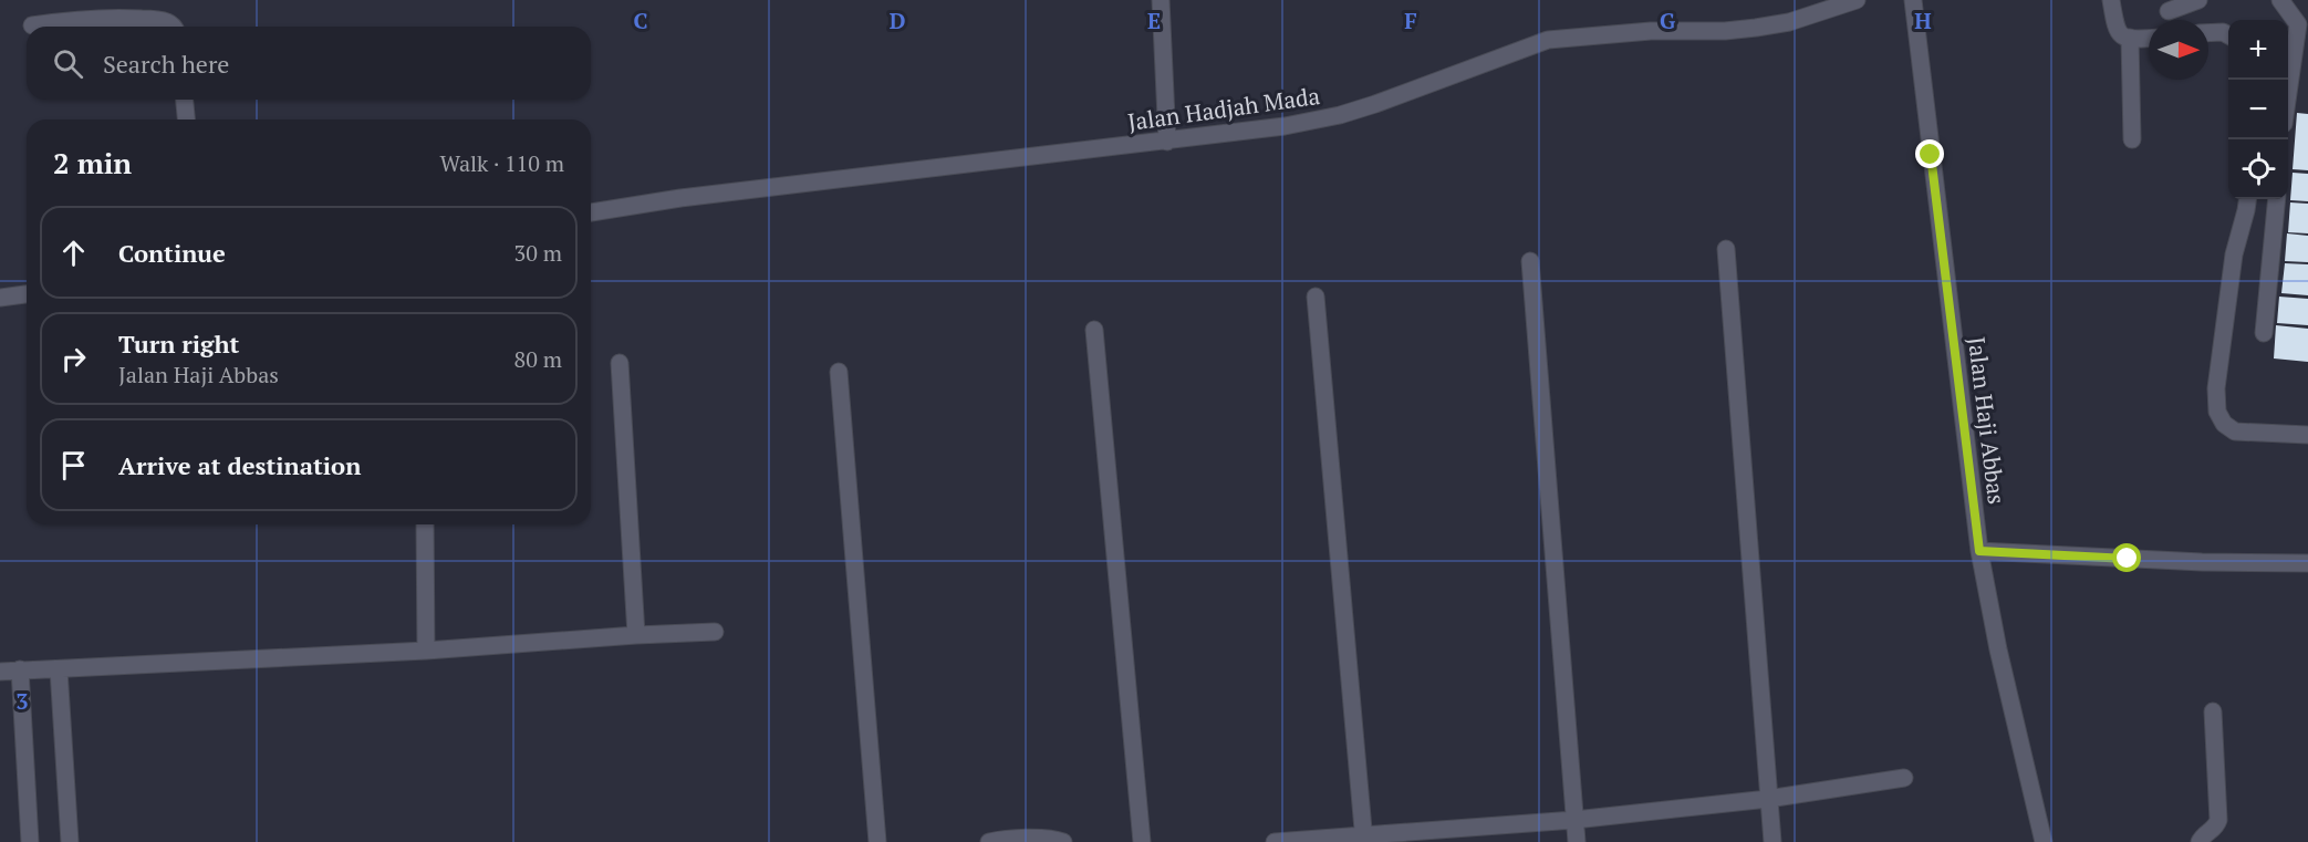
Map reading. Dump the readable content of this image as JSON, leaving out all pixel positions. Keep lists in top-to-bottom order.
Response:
{
  "streets": {
    "street": ["Jalan Hadjah Mada", "Jalan Haji Abbas"]
  },
  "north": "right",
  "page": {
    "map_buttons": ["+", "−"],
    "search": "Search here",
    "heading": ["2 min", "Walk · 110 m"],
    "list": [
      ["Continue", "30 m"],
      ["Turn right", "Jalan Haji Abbas", "80 m"],
      "Arrive at destination"
    ]
  },
  "grid": {
    "columns": [
      "C",
      "D",
      "E",
      "F",
      "G",
      "H"
    ],
    "rows": ["3"]
  }
}
